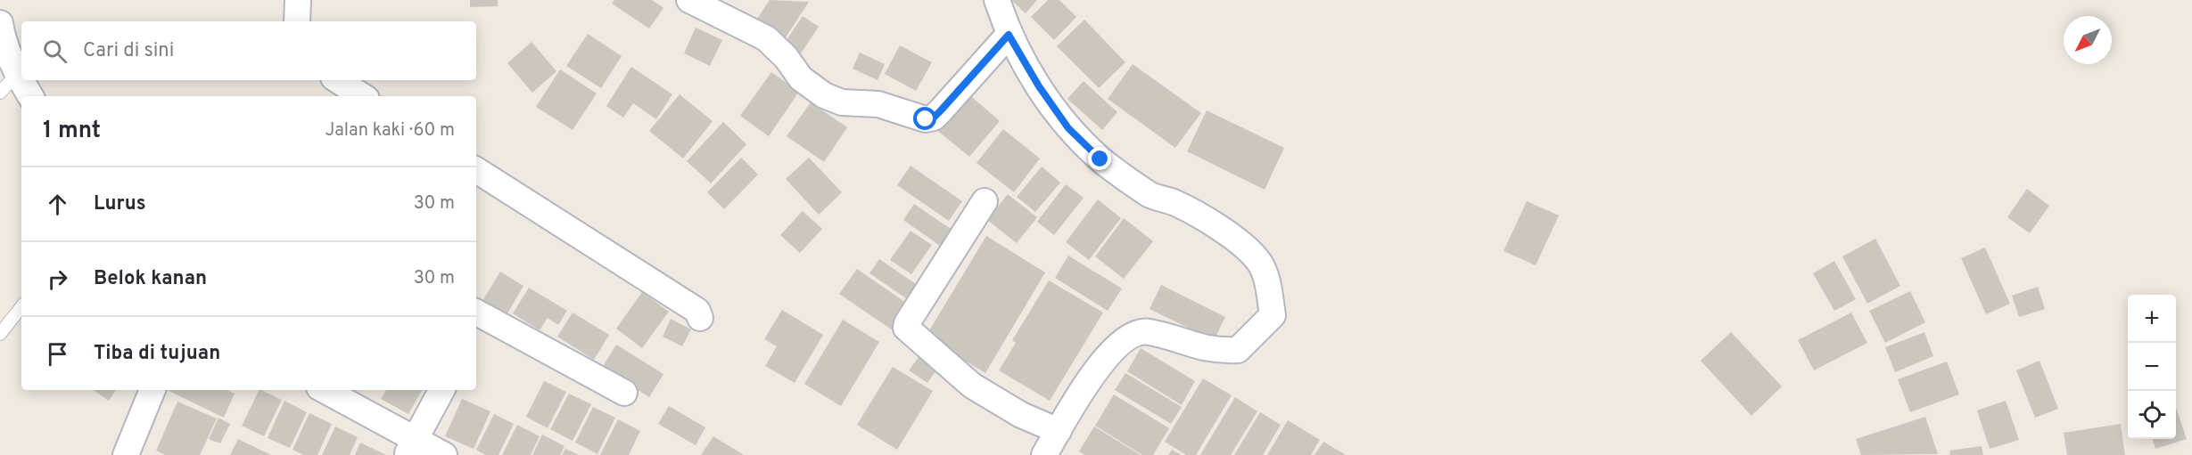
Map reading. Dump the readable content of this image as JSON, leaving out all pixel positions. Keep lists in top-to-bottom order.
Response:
{
  "north": "bottom left",
  "page": {
    "search": "Cari di sini",
    "heading": ["1 mnt", "Jalan kaki · 60 m"],
    "list": [
      ["Lurus", "30 m"],
      ["Belok kanan", "30 m"],
      "Tiba di tujuan"
    ],
    "map_buttons": ["+", "−"]
  }
}
